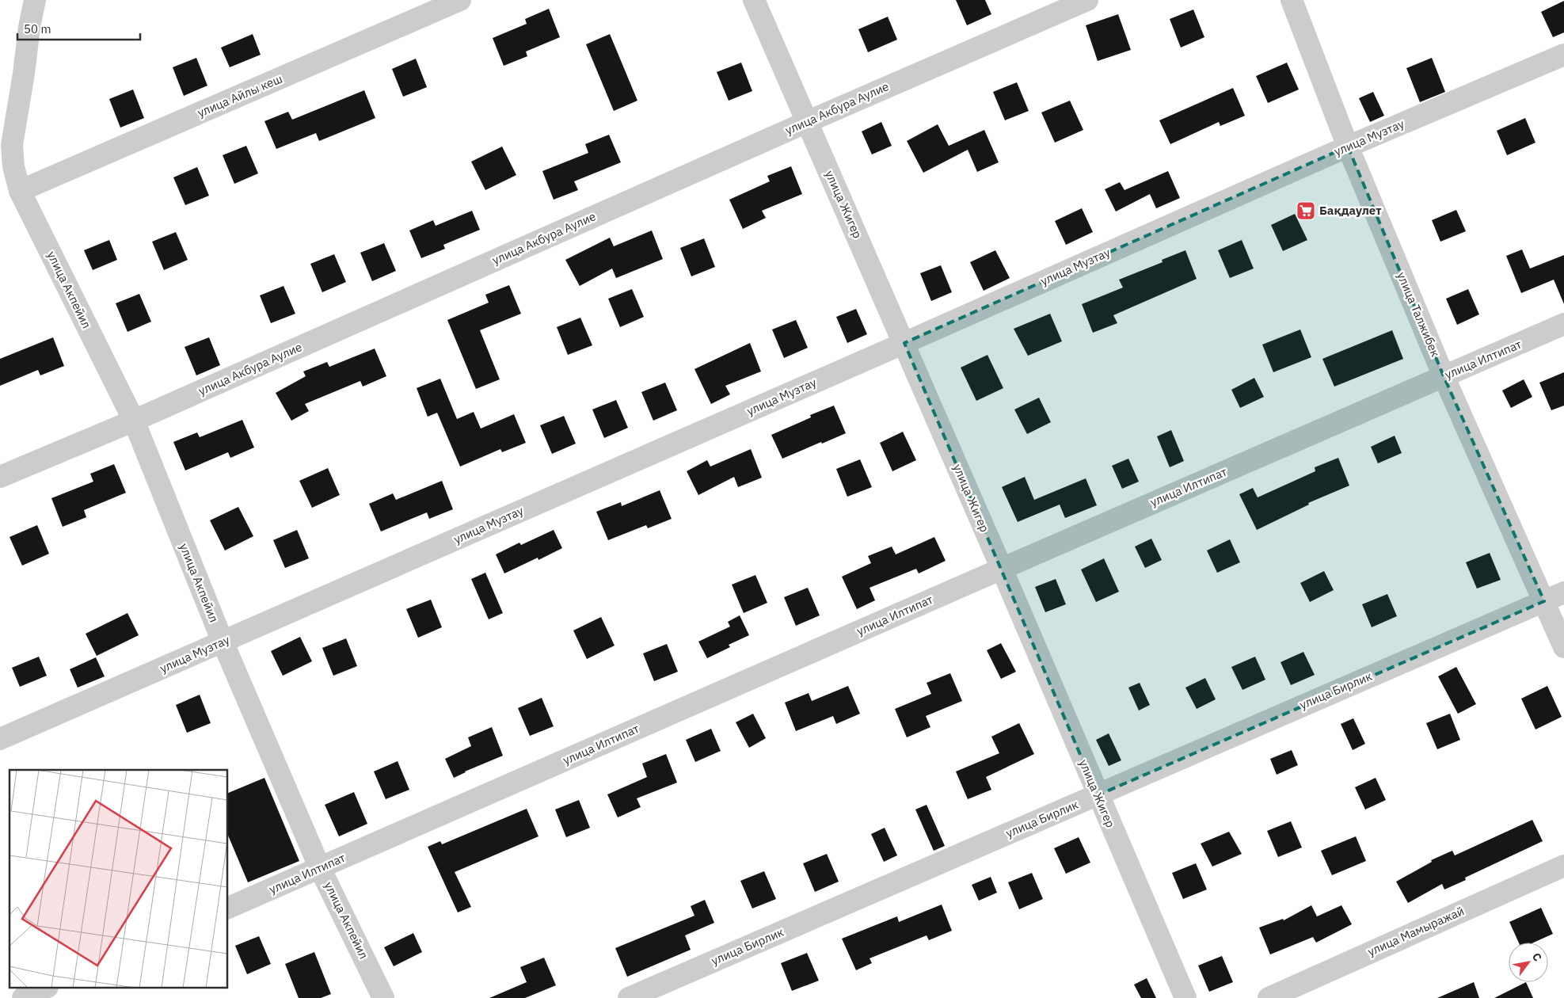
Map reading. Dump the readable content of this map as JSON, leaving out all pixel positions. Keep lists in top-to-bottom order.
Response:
{
  "streets": {
    "street": [
      "улица Айлы кеш",
      "улица Акбура Аулие",
      "улица Музтау",
      "улица Жигер",
      "улица Акпейил",
      "улица Талжибек",
      "улица Илтипат",
      "улица Бирлик",
      "улица Мамыражай"
    ]
  },
  "crossings": [
    ["улица Айлы кеш", "улица Акпейил"],
    ["улица Акбура Аулие", "улица Жигер"],
    ["улица Акбура Аулие", "улица Акпейил"],
    ["улица Музтау", "улица Жигер"],
    ["улица Музтау", "улица Акпейил"],
    ["улица Музтау", "улица Талжибек"],
    ["улица Жигер", "улица Илтипат"],
    ["улица Жигер", "улица Бирлик"],
    ["улица Акпейил", "улица Илтипат"],
    ["улица Талжибек", "улица Илтипат"],
    ["улица Талжибек", "улица Бирлик"]
  ],
  "places": {
    "supermarket": ["Бақдаулет"]
  },
  "scale_bar": "50 m",
  "north": "top right"
}
